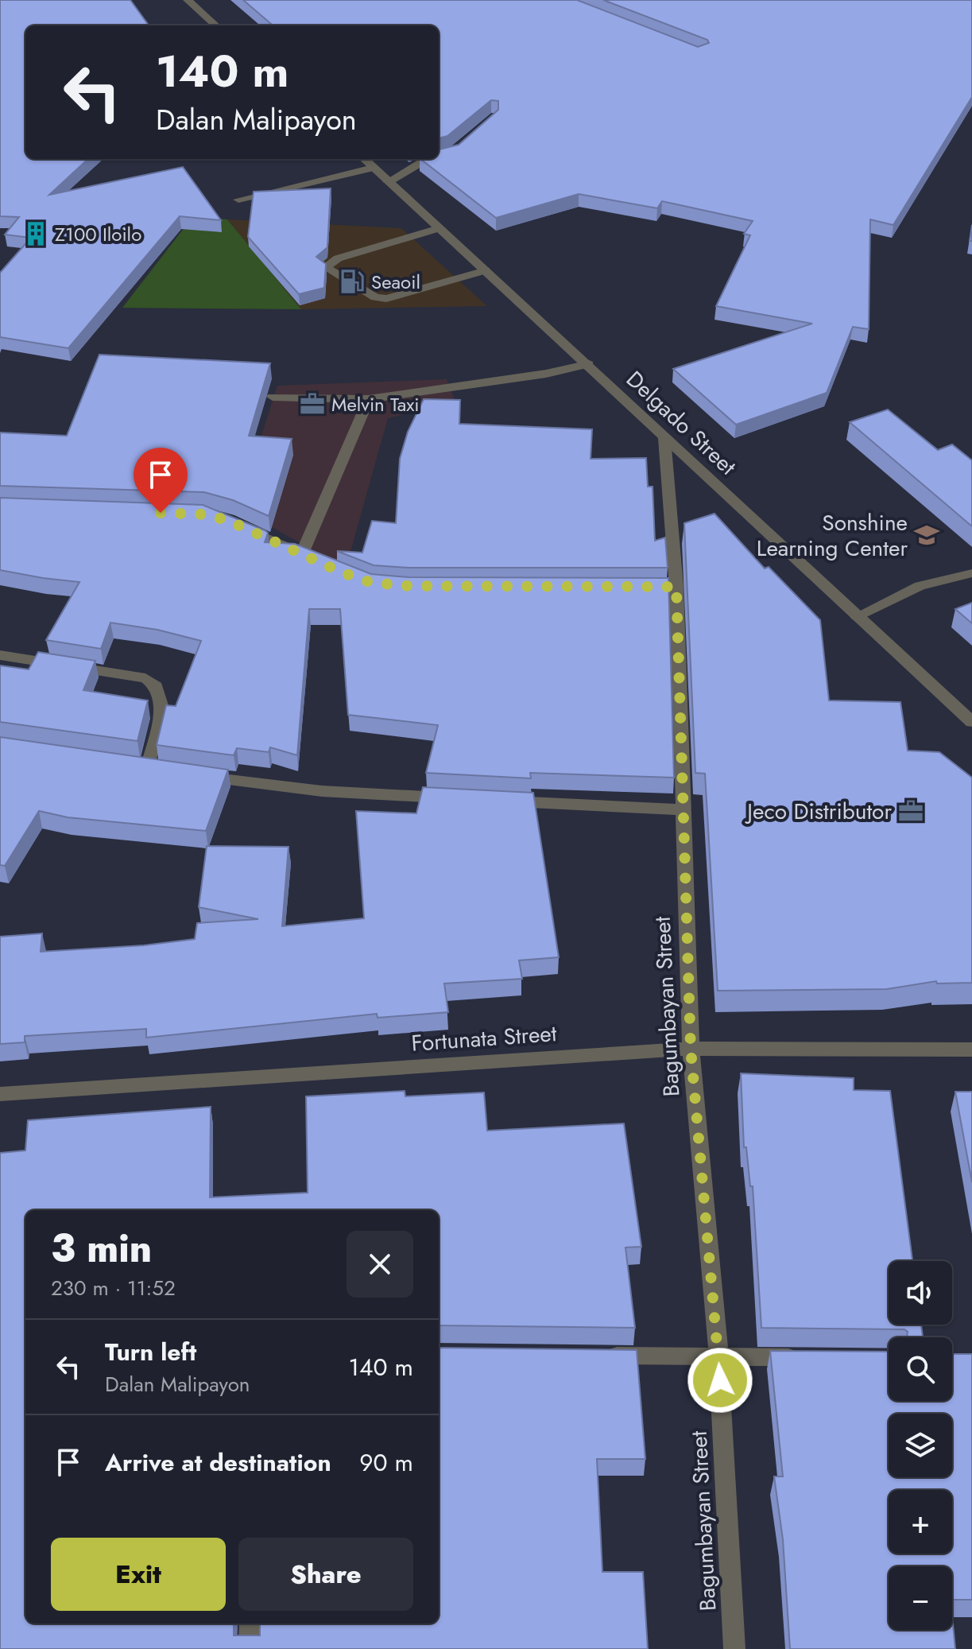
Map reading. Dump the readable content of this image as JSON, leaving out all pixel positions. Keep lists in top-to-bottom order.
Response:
{
  "streets": {
    "street": ["Delgado Street", "Bagumbayan Street", "Fortunata Street"]
  },
  "crossings": [
    ["Delgado Street", "Bagumbayan Street"],
    ["Bagumbayan Street", "Fortunata Street"]
  ],
  "places": {
    "building": ["Z100 Iloilo"],
    "fuel station": ["Seaoil"],
    "office": ["Melvin Taxi", "Jeco Distributor"],
    "school or university": ["Sonshine Learning Center"]
  },
  "page": {
    "turn": ["140 m", "Dalan Malipayon"],
    "heading": ["3 min", "230 m · 11:52"],
    "map_buttons": ["+", "−"],
    "list": [
      {
        "name": "Turn left",
        "note": "Dalan Malipayon",
        "value": "140 m"
      },
      {
        "name": "Arrive at destination",
        "value": "90 m"
      }
    ],
    "buttons": ["Exit", "Share"]
  }
}
